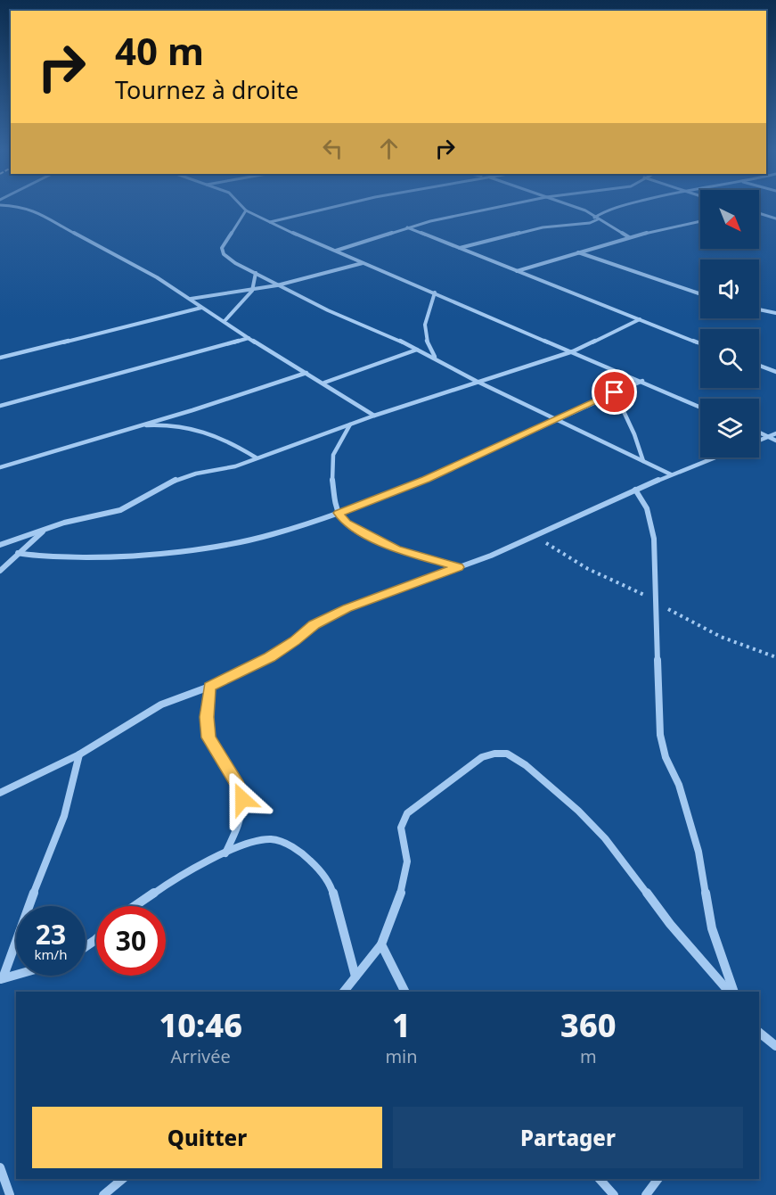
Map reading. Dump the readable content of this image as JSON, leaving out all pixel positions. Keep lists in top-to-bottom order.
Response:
{
  "north": "bottom right",
  "page": {
    "turn": ["40 m", "Tournez à droite"],
    "speed": "23 km/h",
    "limit": "30",
    "eta": [
      "10:46",
      "Arrivée",
      "1",
      "min",
      "360",
      "m"
    ],
    "buttons": ["Quitter", "Partager"]
  }
}
